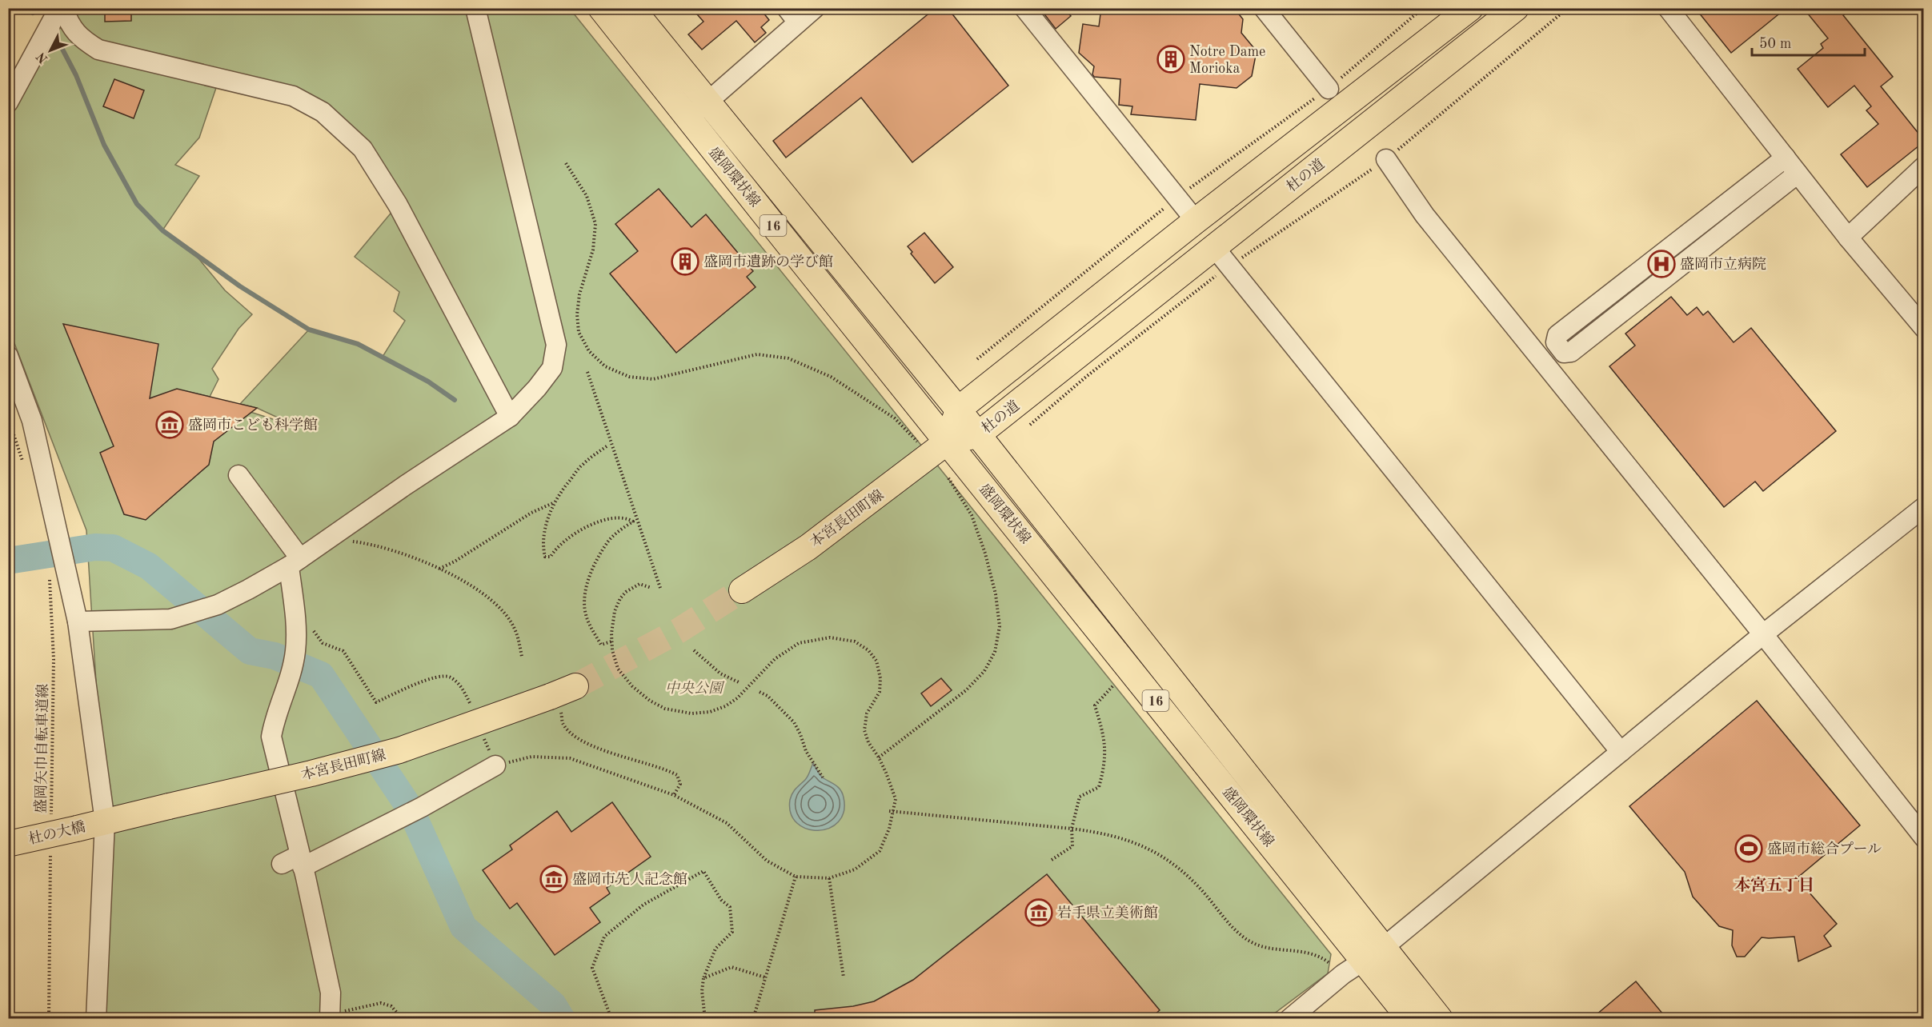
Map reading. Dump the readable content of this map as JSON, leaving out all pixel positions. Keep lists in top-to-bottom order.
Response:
{
  "streets": {
    "main road": [
      "杜の道",
      "盛岡環状線",
      "16",
      "本宮長田町線",
      "杜の大橋"
    ],
    "path": ["盛岡矢巾自転車道線"]
  },
  "crossings": [
    ["杜の道", "盛岡環状線"],
    ["杜の道", "本宮長田町線"],
    ["盛岡環状線", "本宮長田町線"],
    ["本宮長田町線", "杜の大橋"]
  ],
  "districts": ["本宮五丁目"],
  "parks": ["中央公園"],
  "places": {
    "building": ["Notre Dame Morioka", "盛岡市遺跡の学び館"],
    "hospital": ["盛岡市立病院"],
    "museum": ["盛岡市こども科学館", "盛岡市先人記念館", "岩手県立美術館"],
    "sports": ["盛岡市総合プール"]
  },
  "scale_bar": "50 m",
  "north": "bottom left"
}
